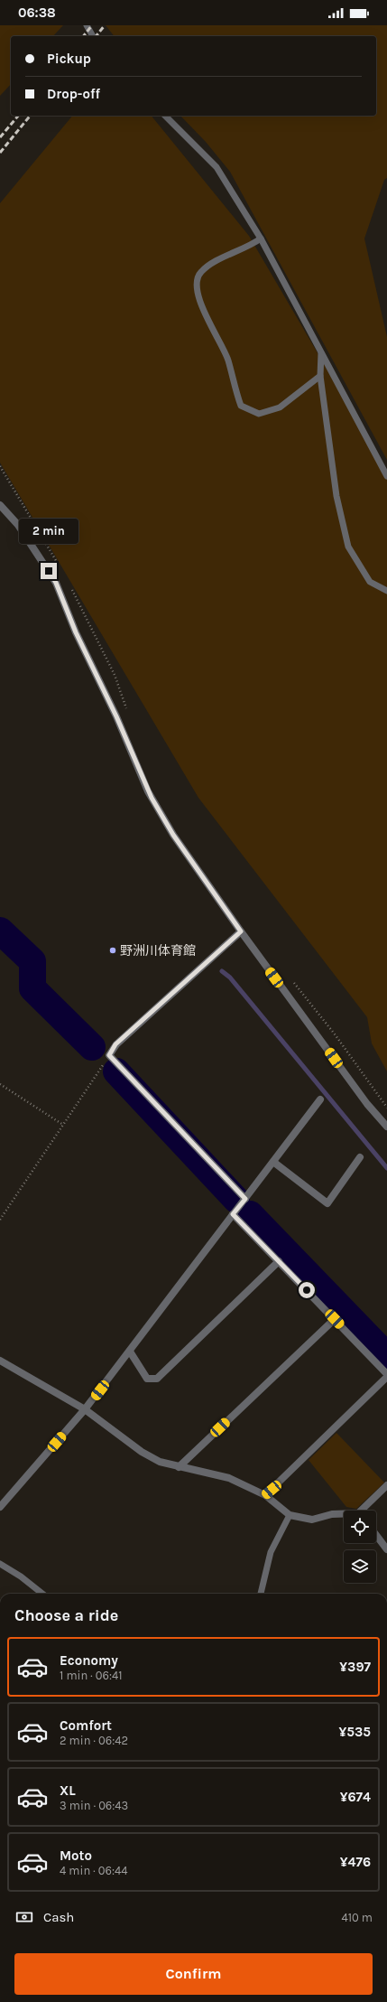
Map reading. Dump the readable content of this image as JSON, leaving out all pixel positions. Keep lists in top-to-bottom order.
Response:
{
  "places": ["野洲川体育館"],
  "page": {
    "status": "06:38",
    "banner": ["Pickup", "Drop-off"],
    "bubble": "2 min",
    "heading": "Choose a ride",
    "list": [
      {
        "name": "Economy",
        "note": "1 min · 06:41",
        "value": "¥397"
      },
      {
        "name": "Comfort",
        "note": "2 min · 06:42",
        "value": "¥535"
      },
      {
        "name": "XL",
        "note": "3 min · 06:43",
        "value": "¥674"
      },
      {
        "name": "Moto",
        "note": "4 min · 06:44",
        "value": "¥476"
      }
    ],
    "pay": ["Cash", "410 m"],
    "buttons": "Confirm"
  }
}
